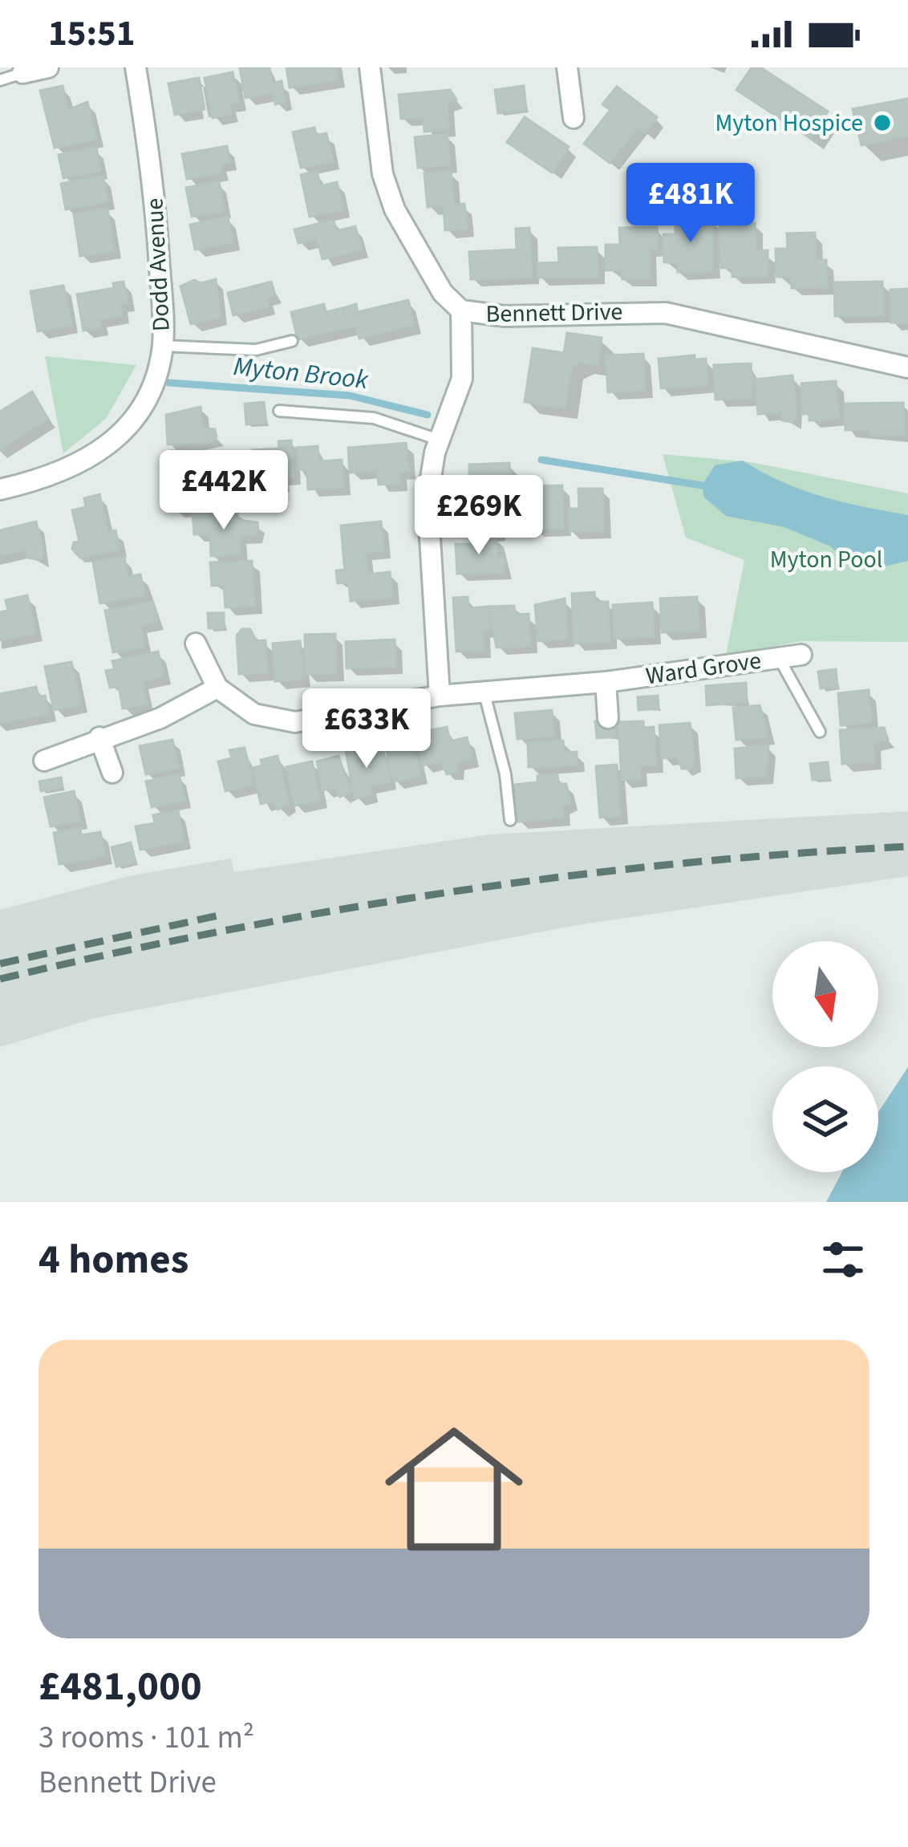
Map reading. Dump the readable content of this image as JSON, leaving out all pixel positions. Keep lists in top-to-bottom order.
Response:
{
  "streets": {
    "street": ["Dodd Avenue", "Bennett Drive", "Ward Grove"]
  },
  "water": ["Myton Brook"],
  "parks": ["Myton Pool"],
  "places": ["Myton Hospice"],
  "north": "bottom",
  "page": {
    "status": "15:51",
    "price": [
      "£481K",
      "£442K",
      "£269K",
      "£633K"
    ],
    "heading": "4 homes",
    "list": [
      {
        "name": "£481,000",
        "note": "3 rooms · 101 m² · Bennett Drive"
      }
    ]
  }
}
